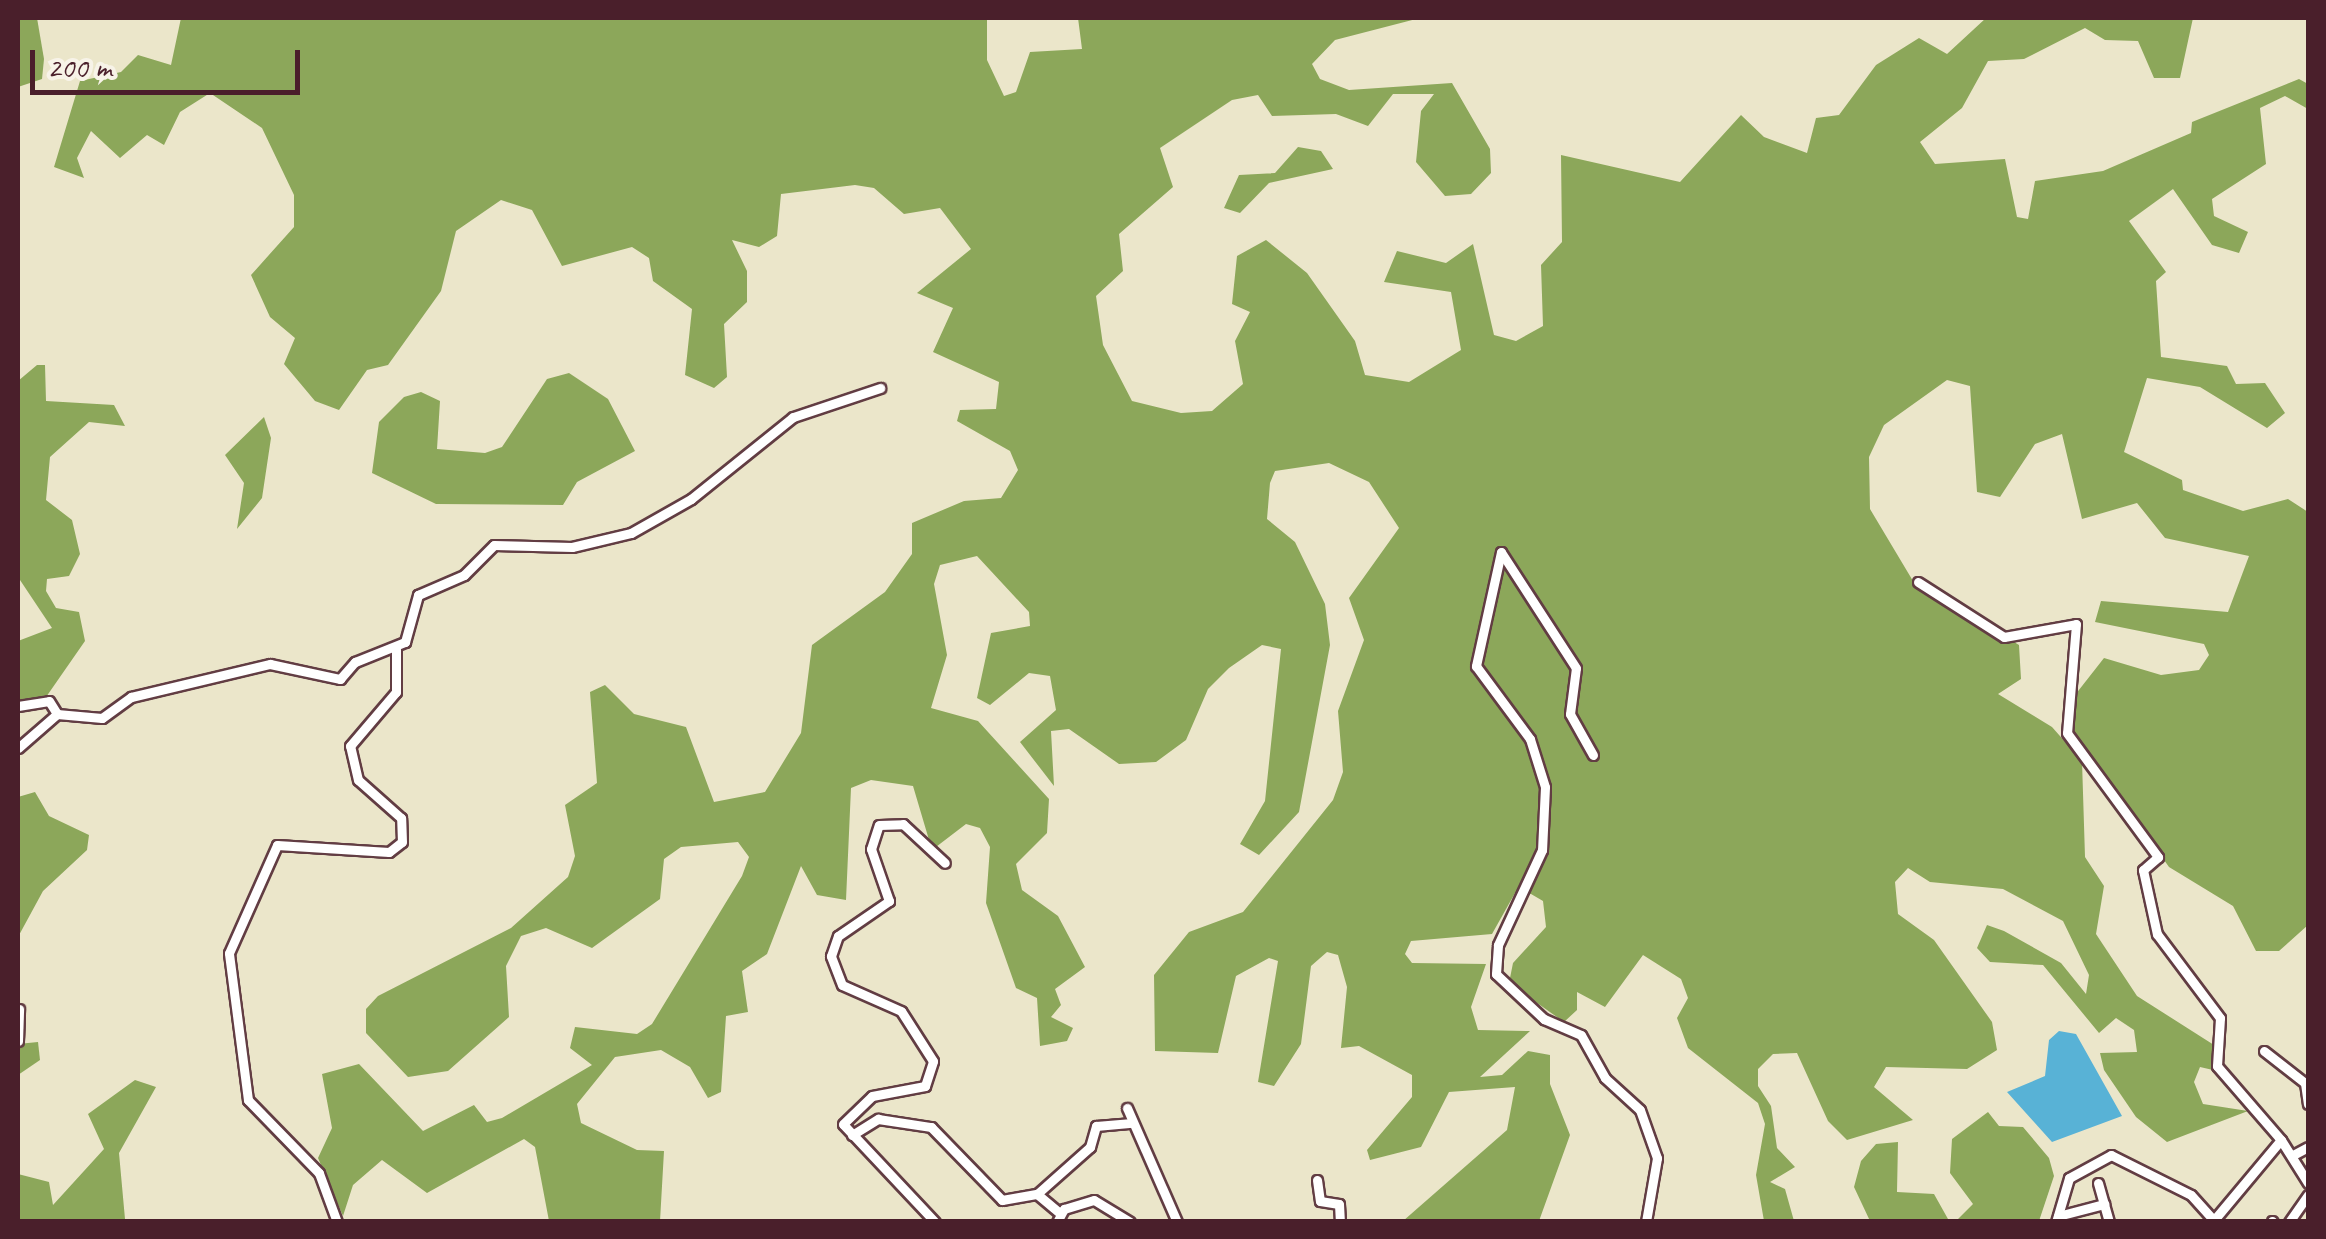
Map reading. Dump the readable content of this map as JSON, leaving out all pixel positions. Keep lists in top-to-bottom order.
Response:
{
  "scale_bar": "200 m"
}
